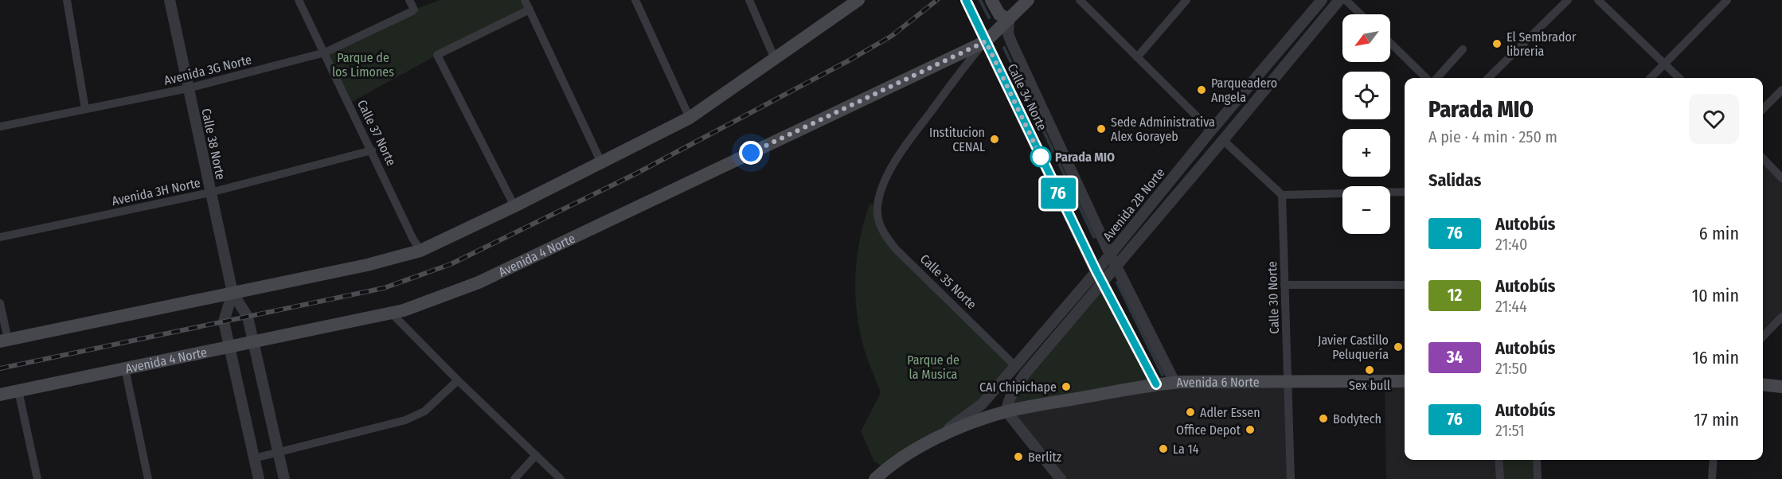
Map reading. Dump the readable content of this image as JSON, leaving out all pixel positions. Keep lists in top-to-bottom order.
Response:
{
  "streets": {
    "main road": ["Avenida 4 Norte", "Avenida 6 Norte"],
    "street": [
      "Avenida 3G Norte",
      "Calle 34 Norte",
      "Calle 37 Norte",
      "Calle 38 Norte",
      "Avenida 3H Norte",
      "Avenida 2B Norte",
      "Calle 35 Norte",
      "Calle 30 Norte"
    ]
  },
  "crossings": [
    ["Avenida 3G Norte", "Calle 37 Norte"],
    ["Avenida 3G Norte", "Calle 38 Norte"],
    ["Calle 34 Norte", "Avenida 2B Norte"],
    ["Calle 34 Norte", "Avenida 4 Norte"],
    ["Calle 34 Norte", "Calle 35 Norte"],
    ["Calle 34 Norte", "Avenida 6 Norte"],
    ["Calle 37 Norte", "Avenida 3H Norte"],
    ["Calle 38 Norte", "Avenida 3H Norte"],
    ["Calle 38 Norte", "Avenida 4 Norte"],
    ["Avenida 2B Norte", "Calle 35 Norte"],
    ["Avenida 2B Norte", "Avenida 6 Norte"],
    ["Avenida 4 Norte", "Calle 35 Norte"],
    ["Calle 30 Norte", "Avenida 6 Norte"]
  ],
  "parks": ["Parque de los Limones", "Parque de la Musica"],
  "places": [
    "El Sembrador libreria",
    "Parqueadero Angela",
    "Sede Administrativa Alex Gorayeb",
    "Institucion CENAL",
    "Parada MIO",
    "Javier Castillo Peluquería",
    "Sex bull",
    "CAI Chipichape",
    "Adler Essen",
    "Bodytech",
    "Office Depot",
    "La 14",
    "Berlitz"
  ],
  "lines": ["bus line 76"],
  "north": "bottom left",
  "page": {
    "on_map": "76",
    "map_buttons": ["+", "−"],
    "heading": [
      ["Parada MIO", "A pie · 4 min · 250 m"],
      "Salidas"
    ],
    "list": [
      {
        "mark": "76",
        "name": "Autobús",
        "note": "21:40",
        "value": "6 min"
      },
      {
        "mark": "12",
        "name": "Autobús",
        "note": "21:44",
        "value": "10 min"
      },
      {
        "mark": "34",
        "name": "Autobús",
        "note": "21:50",
        "value": "16 min"
      },
      {
        "mark": "76",
        "name": "Autobús",
        "note": "21:51",
        "value": "17 min"
      }
    ]
  }
}
